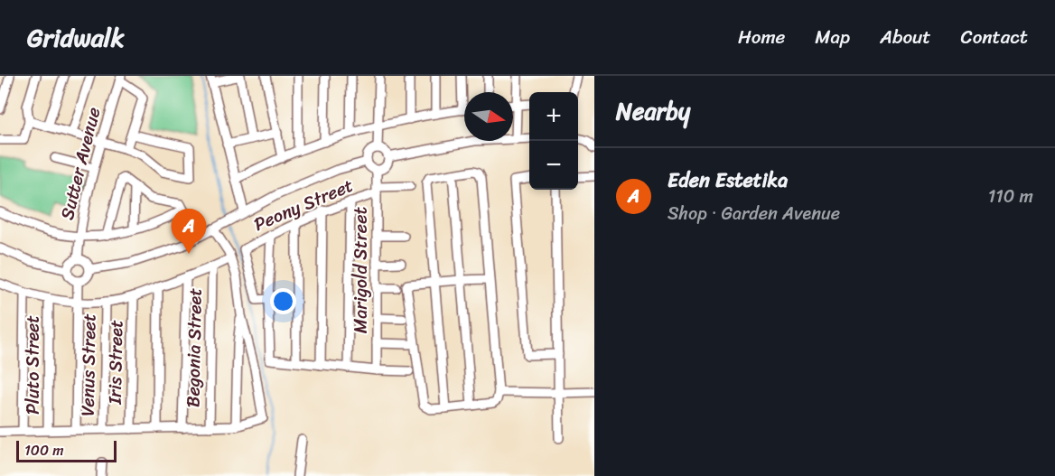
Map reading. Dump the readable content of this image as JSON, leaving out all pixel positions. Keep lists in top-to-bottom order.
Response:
{
  "streets": {
    "street": [
      "Sutter Avenue",
      "Peony Street",
      "Marigold Street",
      "Begonia Street",
      "Iris Street",
      "Pluto Street",
      "Venus Street"
    ]
  },
  "crossings": [
    ["Peony Street", "Marigold Street"]
  ],
  "scale_bar": "100 m",
  "north": "right",
  "page": {
    "header": "Gridwalk",
    "nav": [
      "Home",
      "Map",
      "About",
      "Contact"
    ],
    "heading": "Nearby",
    "map_buttons": ["+", "−"],
    "list": [
      {
        "mark": "A",
        "name": "Eden Estetika",
        "note": "Shop · Garden Avenue",
        "value": "110 m"
      }
    ],
    "pins": "A",
    "scale": "100 m"
  }
}
